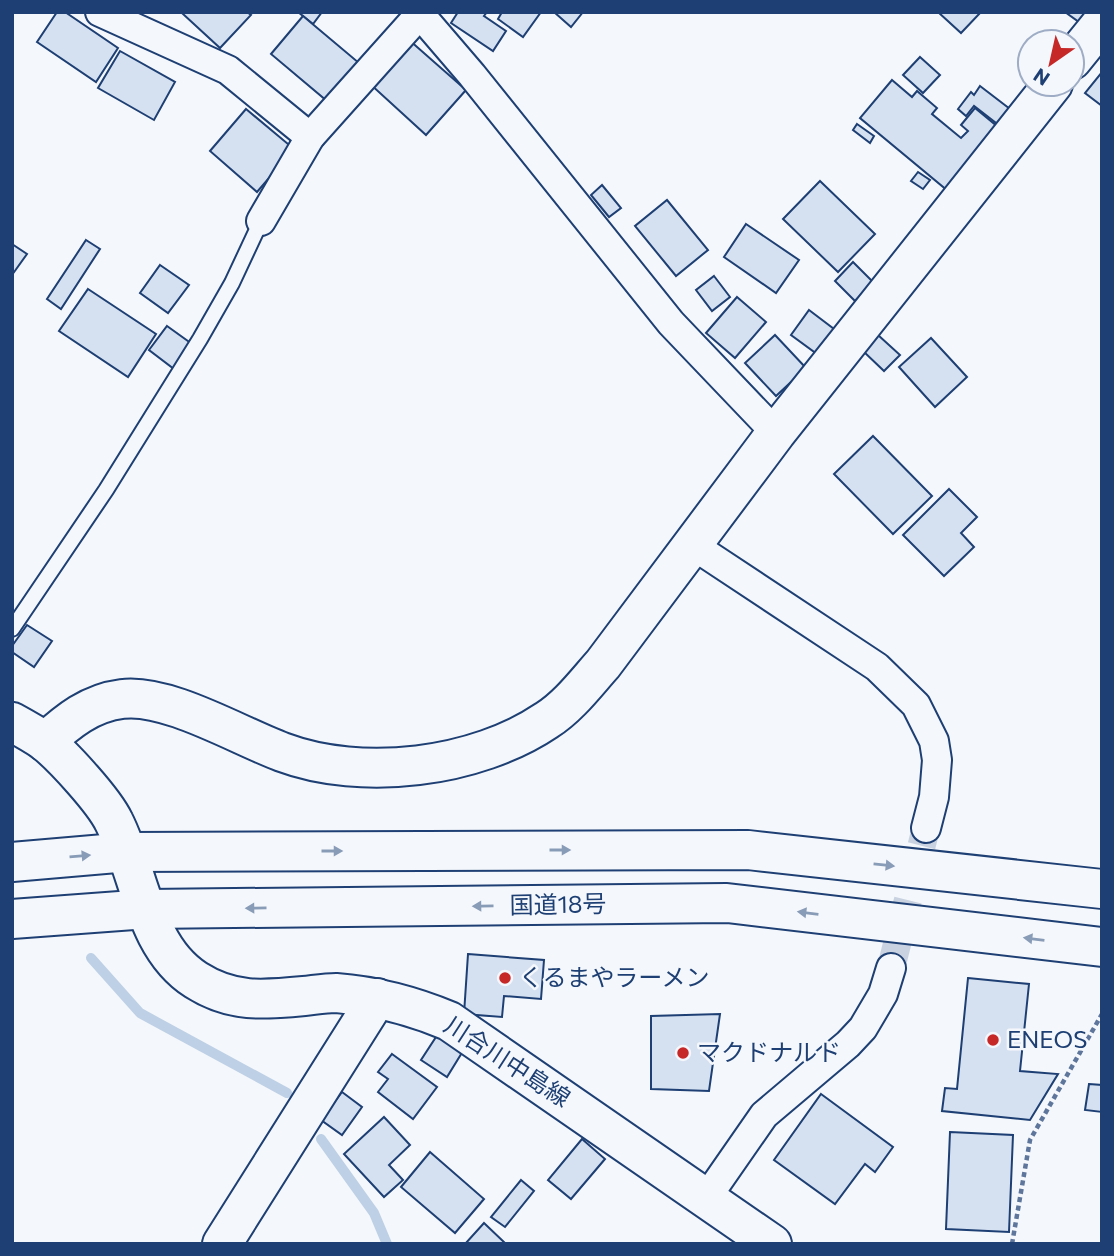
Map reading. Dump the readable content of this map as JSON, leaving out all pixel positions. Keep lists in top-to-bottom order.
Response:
{
  "streets": {
    "main road": ["国道18号", "川合川中島線"]
  },
  "crossings": [
    ["国道18号", "川合川中島線"]
  ],
  "places": ["くるまやラーメン", "ENEOS", "マクドナルド"],
  "north": "bottom left"
}
